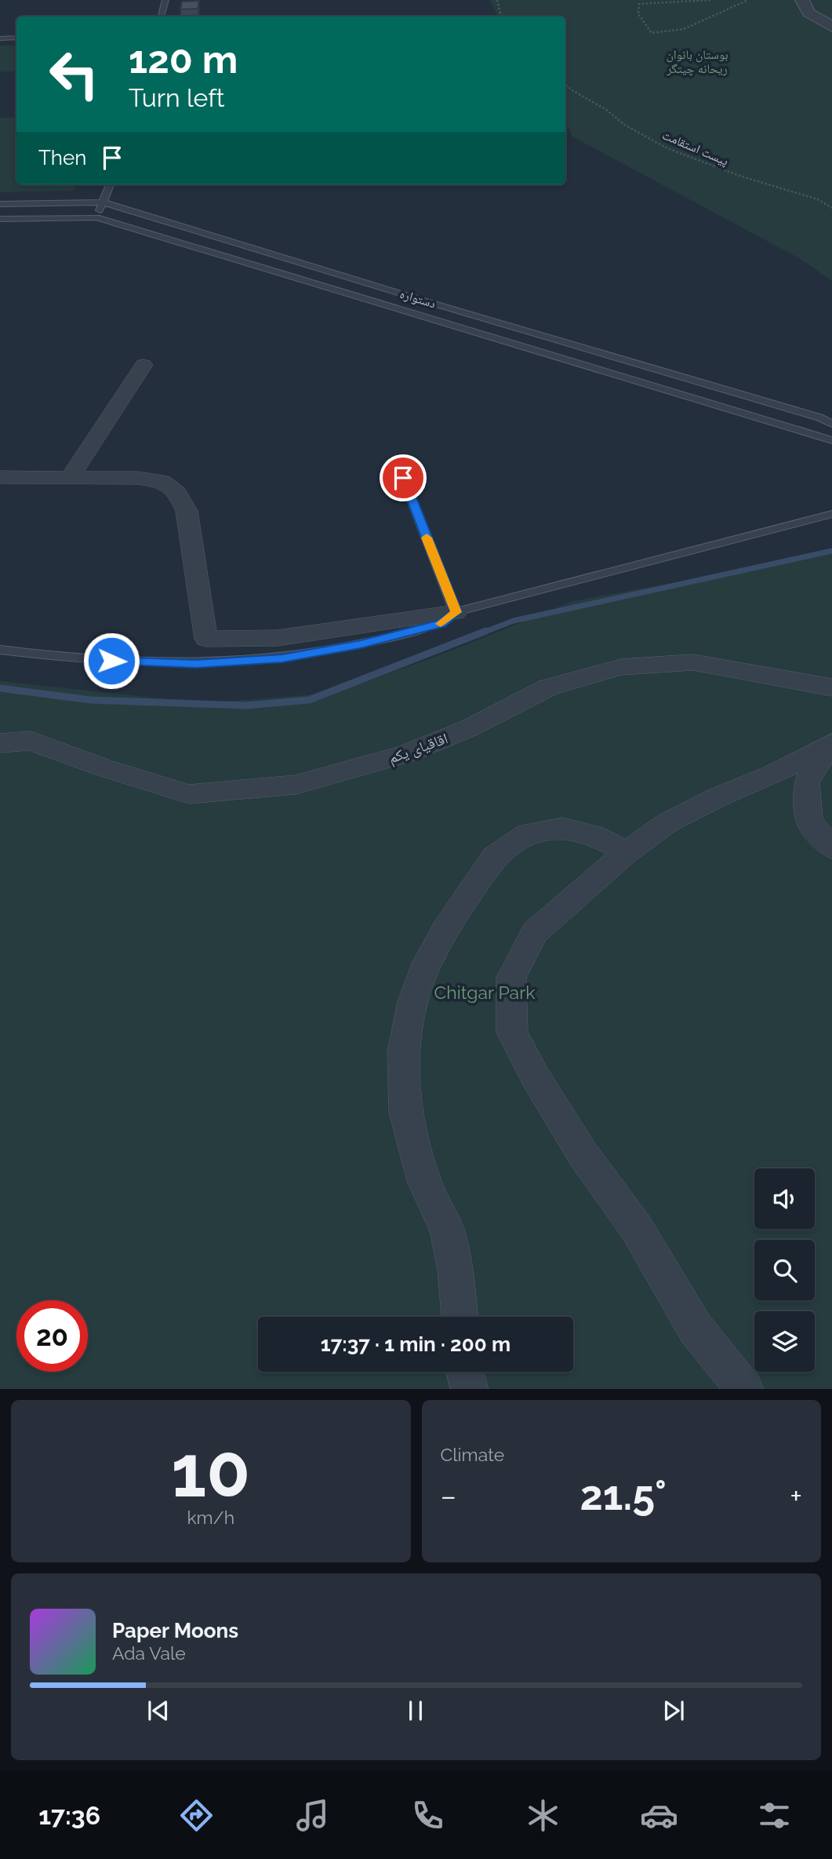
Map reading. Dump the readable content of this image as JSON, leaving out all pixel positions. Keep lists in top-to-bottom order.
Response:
{
  "streets": {
    "street": ["اقاقیای یکم"],
    "lane": ["دستواره"],
    "path": ["پیست استقامت"]
  },
  "parks": ["بوستان بانوان ریحانه چیتگر", "Chitgar Park"],
  "page": {
    "turn": ["120 m", "Turn left"],
    "then": "Then",
    "limit": "20",
    "trip": "17:37 · 1 min · 200 m",
    "tile": [
      ["10", "km/h"],
      "Climate"
    ],
    "heat": ["−", "21.5°", "+"],
    "song": ["Paper Moons", "Ada Vale"],
    "tabs": "17:36"
  }
}
